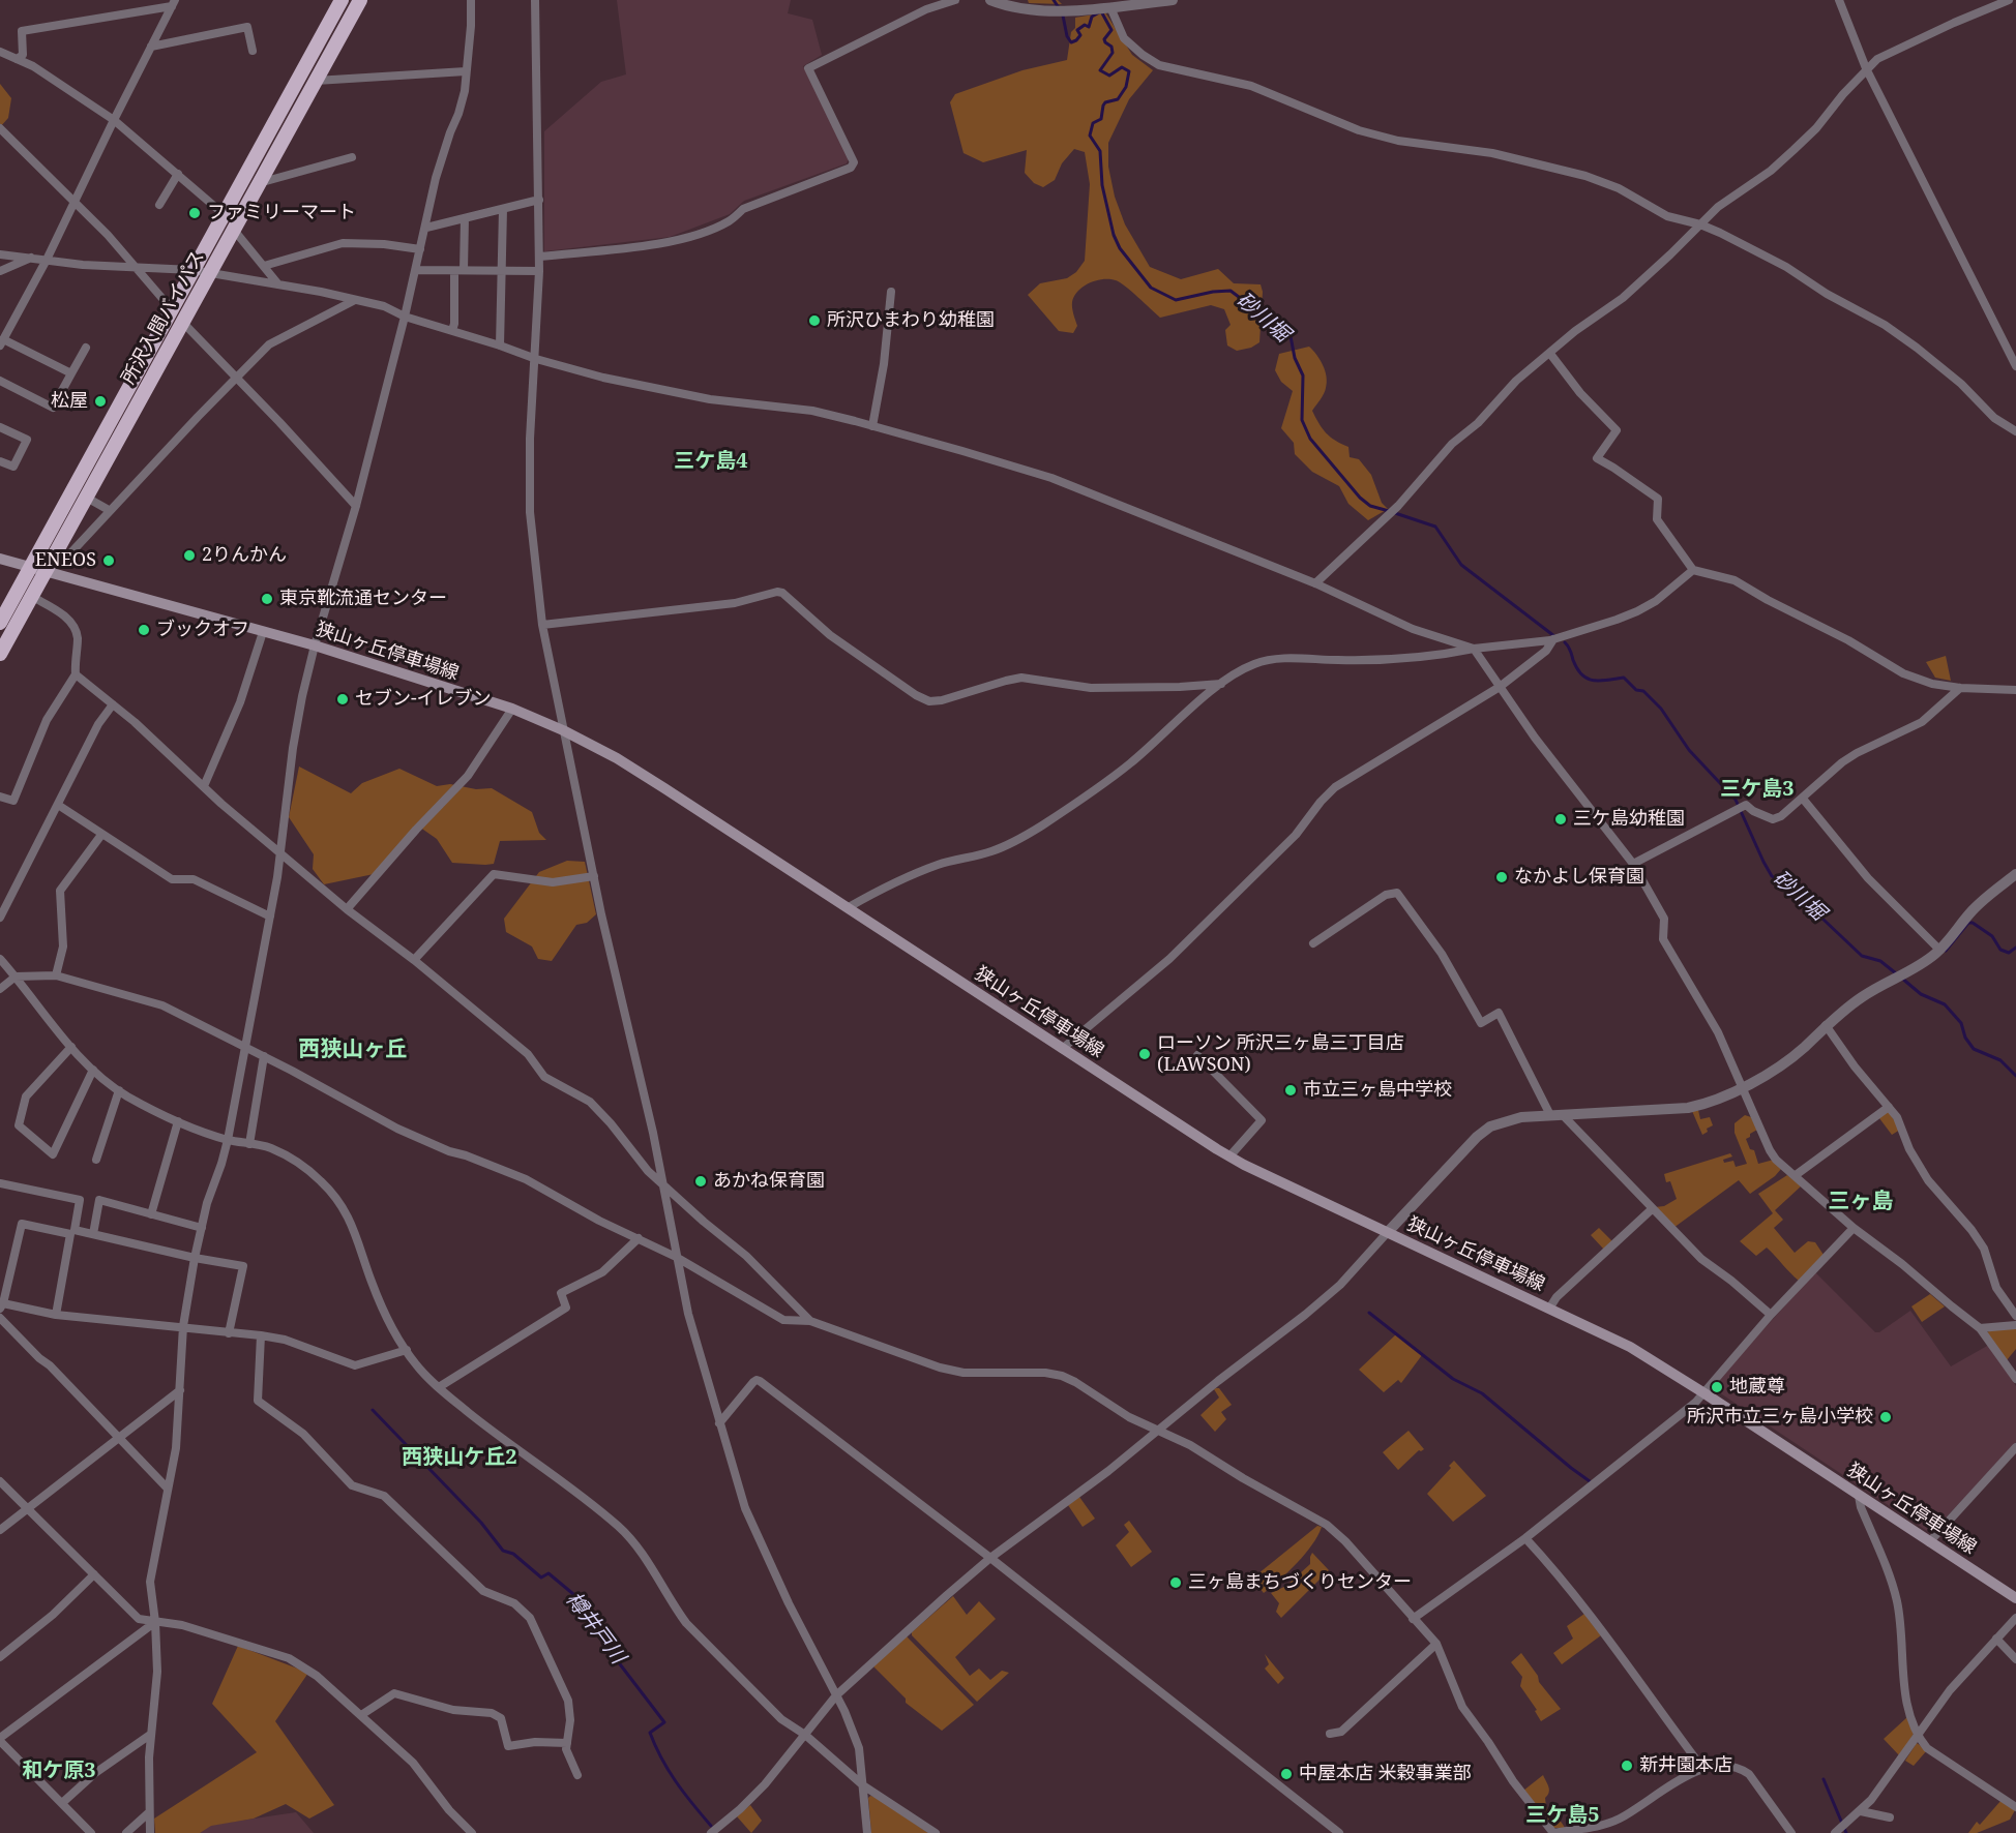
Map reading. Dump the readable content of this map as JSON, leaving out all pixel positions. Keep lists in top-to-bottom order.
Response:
{
  "streets": {
    "highway": ["所沢入間バイパス"],
    "main road": ["狭山ヶ丘停車場線"]
  },
  "crossings": [
    ["所沢入間バイパス", "狭山ヶ丘停車場線"]
  ],
  "districts": [
    "三ケ島4",
    "三ケ島3",
    "西狭山ヶ丘",
    "三ヶ島",
    "西狭山ケ丘2",
    "和ケ原3",
    "三ケ島5"
  ],
  "water": ["砂川堀", "樽井戸川"],
  "places": [
    "ファミリーマート",
    "所沢ひまわり幼稚園",
    "松屋",
    "2りんかん",
    "ENEOS",
    "東京靴流通センター",
    "ブックオフ",
    "セブン-イレブン",
    "三ケ島幼稚園",
    "なかよし保育園",
    "ローソン 所沢三ヶ島三丁目店 (LAWSON)",
    "市立三ヶ島中学校",
    "あかね保育園",
    "地蔵尊",
    "所沢市立三ヶ島小学校",
    "三ヶ島まちづくりセンター",
    "新井園本店",
    "中屋本店 米穀事業部"
  ]
}
